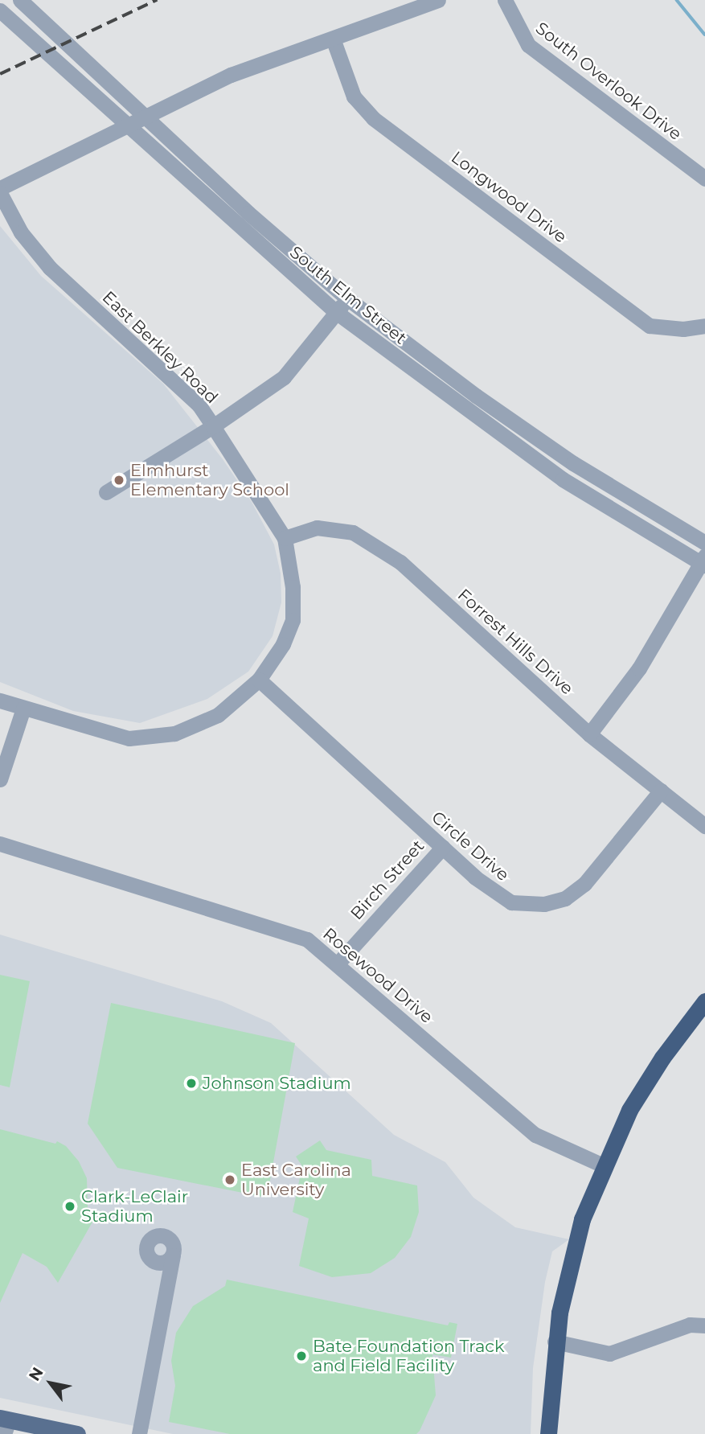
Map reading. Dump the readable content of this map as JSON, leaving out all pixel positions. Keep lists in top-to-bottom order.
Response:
{
  "streets": {
    "street": [
      "South Overlook Drive",
      "Longwood Drive",
      "South Elm Street",
      "East Berkley Road",
      "Forrest Hills Drive",
      "Circle Drive",
      "Birch Street",
      "Rosewood Drive"
    ]
  },
  "crossings": [
    ["East Berkley Road", "Forrest Hills Drive"],
    ["Forrest Hills Drive", "Circle Drive"],
    ["Circle Drive", "Birch Street"],
    ["Birch Street", "Rosewood Drive"]
  ],
  "places": [
    "Elmhurst Elementary School",
    "Johnson Stadium",
    "East Carolina University",
    "Clark-LeClair Stadium",
    "Bate Foundation Track and Field Facility"
  ],
  "north": "top left"
}
